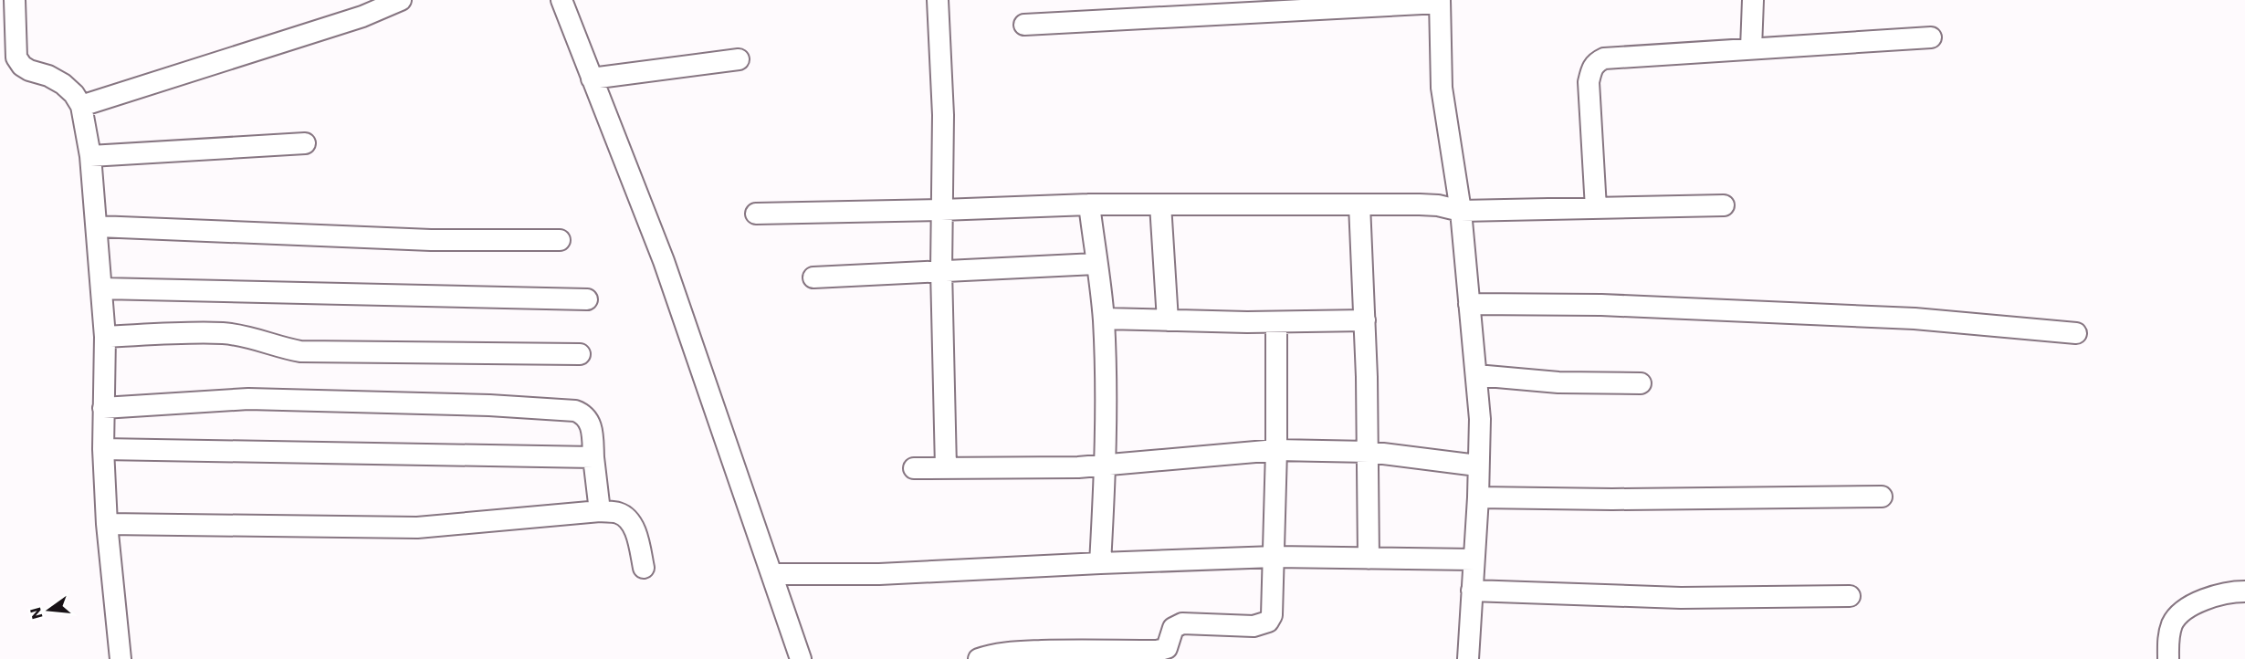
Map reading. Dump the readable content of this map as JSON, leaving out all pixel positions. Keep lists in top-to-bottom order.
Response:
{
  "north": "left"
}
